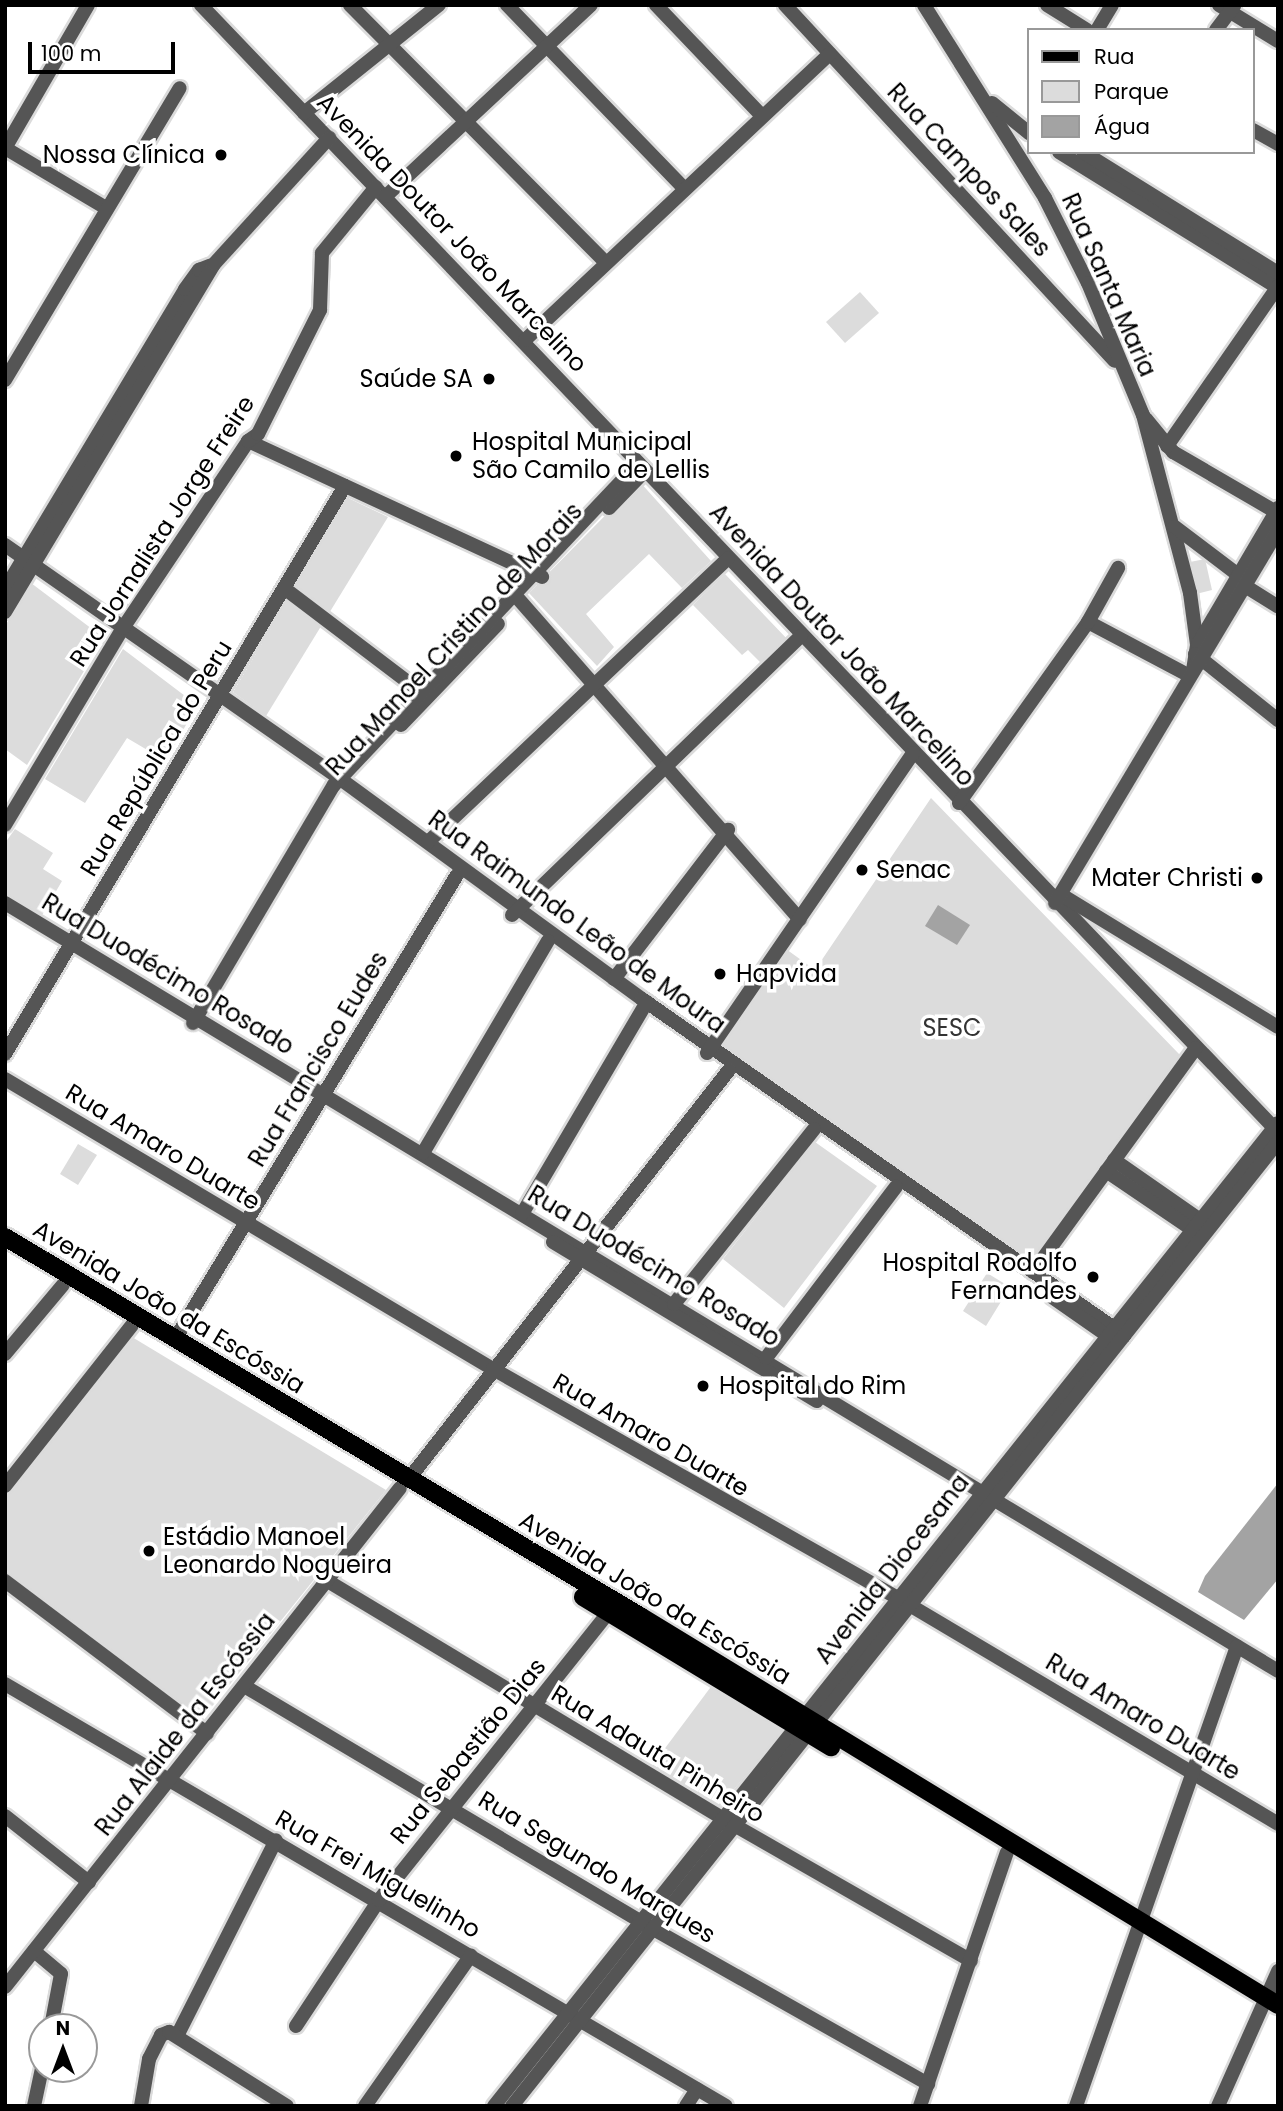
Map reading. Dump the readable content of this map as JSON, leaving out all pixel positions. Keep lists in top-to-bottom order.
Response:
{
  "streets": {
    "main road": ["Avenida João da Escóssia"],
    "street": [
      "Rua Campos Sales",
      "Avenida Doutor João Marcelino",
      "Rua Santa Maria",
      "Rua Jornalista Jorge Freire",
      "Rua Manoel Cristino de Morais",
      "Rua República do Peru",
      "Rua Raimundo Leão de Moura",
      "Rua Duodécimo Rosado",
      "Rua Francisco Eudes",
      "Rua Amaro Duarte",
      "Avenida Diocesana",
      "Rua Alaide da Escóssia",
      "Rua Sebastião Dias",
      "Rua Adauta Pinheiro",
      "Rua Segundo Marques",
      "Rua Frei Miguelinho"
    ]
  },
  "crossings": [
    ["Rua Campos Sales", "Rua Santa Maria"],
    ["Avenida Doutor João Marcelino", "Rua Jornalista Jorge Freire"],
    ["Avenida Doutor João Marcelino", "Rua Manoel Cristino de Morais"],
    ["Avenida Doutor João Marcelino", "Avenida Diocesana"],
    ["Rua Jornalista Jorge Freire", "Rua Raimundo Leão de Moura"],
    ["Rua Manoel Cristino de Morais", "Rua Raimundo Leão de Moura"],
    ["Rua Manoel Cristino de Morais", "Rua Duodécimo Rosado"],
    ["Rua República do Peru", "Rua Raimundo Leão de Moura"],
    ["Rua República do Peru", "Rua Duodécimo Rosado"],
    ["Rua Raimundo Leão de Moura", "Rua Francisco Eudes"],
    ["Rua Raimundo Leão de Moura", "Avenida Diocesana"],
    ["Rua Raimundo Leão de Moura", "Rua Alaide da Escóssia"],
    ["Rua Duodécimo Rosado", "Rua Francisco Eudes"],
    ["Rua Duodécimo Rosado", "Avenida Diocesana"],
    ["Rua Duodécimo Rosado", "Rua Alaide da Escóssia"],
    ["Rua Francisco Eudes", "Rua Amaro Duarte"],
    ["Rua Francisco Eudes", "Avenida João da Escóssia"],
    ["Rua Amaro Duarte", "Avenida Diocesana"],
    ["Rua Amaro Duarte", "Rua Alaide da Escóssia"],
    ["Avenida João da Escóssia", "Avenida Diocesana"],
    ["Avenida João da Escóssia", "Rua Alaide da Escóssia"],
    ["Avenida João da Escóssia", "Rua Sebastião Dias"],
    ["Avenida Diocesana", "Rua Adauta Pinheiro"],
    ["Avenida Diocesana", "Rua Segundo Marques"],
    ["Avenida Diocesana", "Rua Frei Miguelinho"],
    ["Rua Alaide da Escóssia", "Rua Adauta Pinheiro"],
    ["Rua Alaide da Escóssia", "Rua Segundo Marques"],
    ["Rua Alaide da Escóssia", "Rua Frei Miguelinho"],
    ["Rua Sebastião Dias", "Rua Adauta Pinheiro"],
    ["Rua Sebastião Dias", "Rua Segundo Marques"],
    ["Rua Sebastião Dias", "Rua Frei Miguelinho"]
  ],
  "parks": ["SESC"],
  "places": [
    "Nossa Clínica",
    "Saúde SA",
    "Hospital Municipal São Camilo de Lellis",
    "Senac",
    "Mater Christi",
    "Hapvida",
    "Hospital Rodolfo Fernandes",
    "Hospital do Rim",
    "Estádio Manoel Leonardo Nogueira"
  ],
  "legend": ["Rua", "Parque", "Água"],
  "scale_bar": "100 m",
  "north": "top"
}
